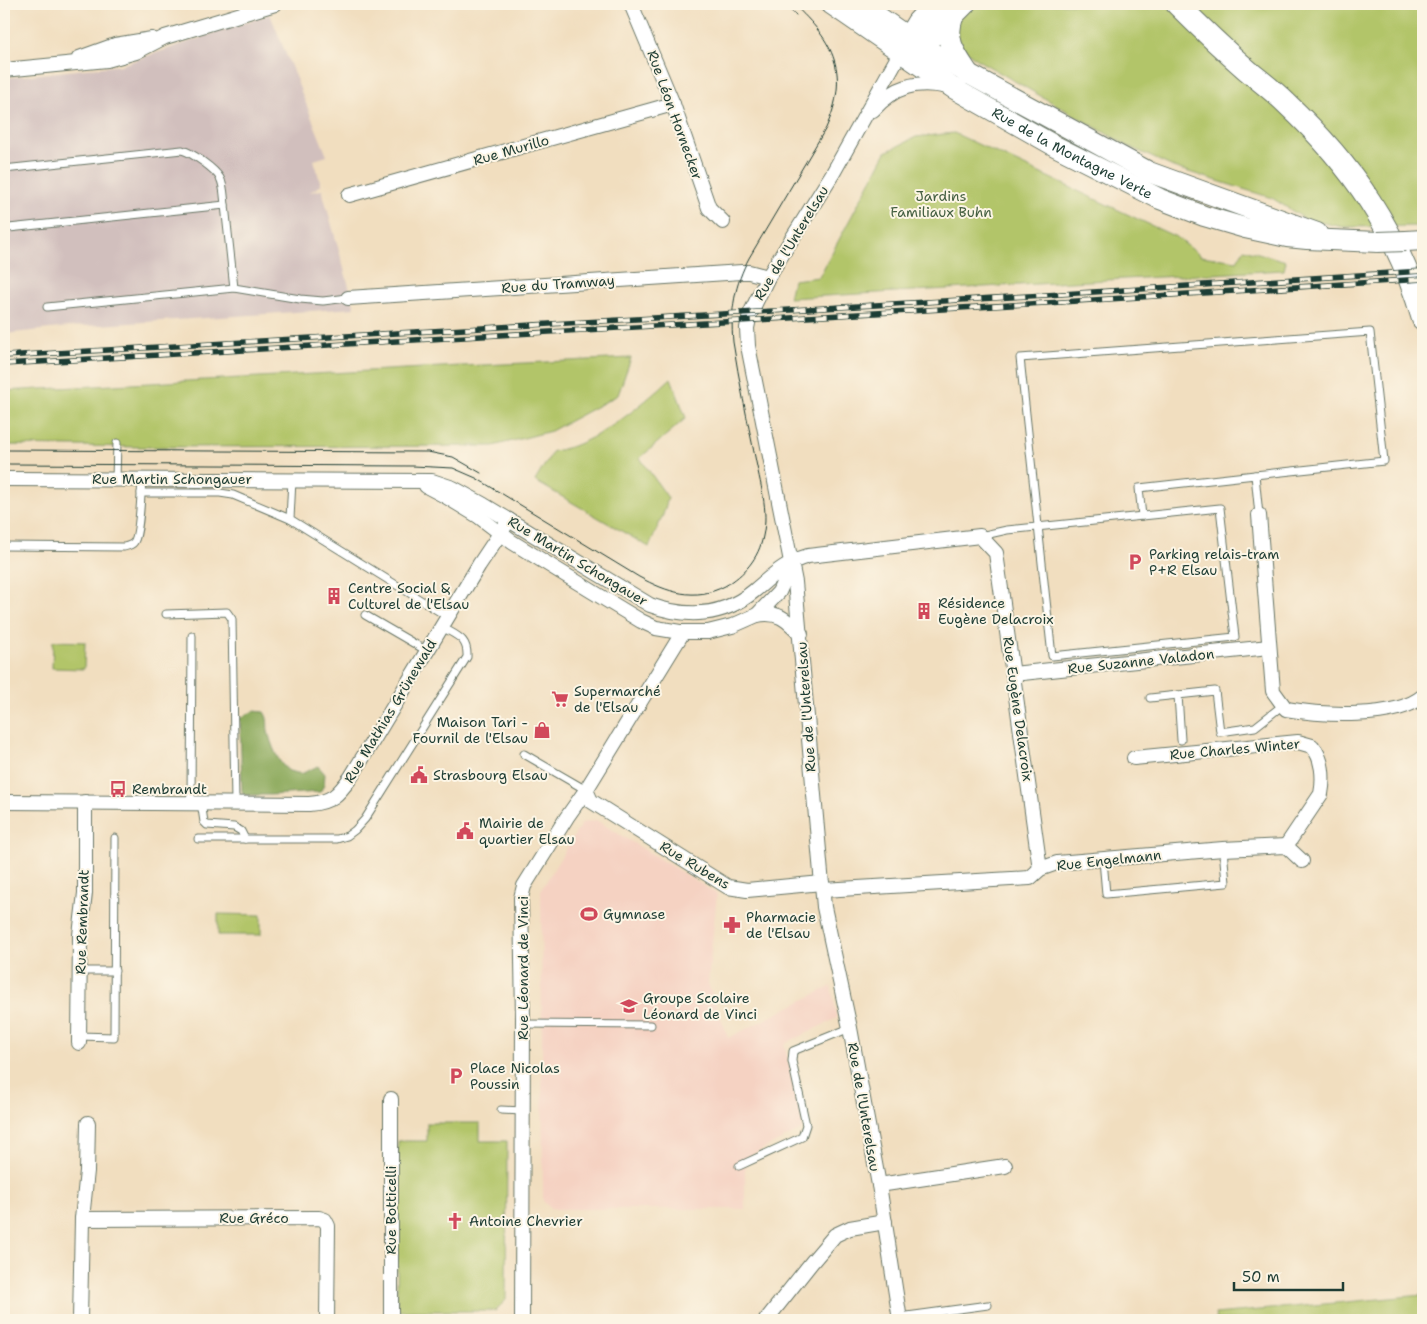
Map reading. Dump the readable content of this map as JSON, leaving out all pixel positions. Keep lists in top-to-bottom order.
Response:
{
  "streets": {
    "main road": ["Rue de la Montagne Verte"],
    "street": [
      "Rue Léon Hornecker",
      "Rue Murillo",
      "Rue de l'Unterelsau",
      "Rue du Tramway",
      "Rue Martin Schongauer",
      "Rue Suzanne Valadon",
      "Rue Eugène Delacroix",
      "Rue Mathias Grünewald",
      "Rue Charles Winter",
      "Rue Engelmann",
      "Rue Rubens",
      "Rue Rembrandt",
      "Rue Léonard de Vinci",
      "Rue Botticelli",
      "Rue Gréco"
    ]
  },
  "crossings": [
    ["Rue Léon Hornecker", "Rue Murillo"],
    ["Rue de la Montagne Verte", "Rue de l'Unterelsau"],
    ["Rue de l'Unterelsau", "Rue du Tramway"],
    ["Rue de l'Unterelsau", "Rue Martin Schongauer"],
    ["Rue de l'Unterelsau", "Rue Engelmann"],
    ["Rue de l'Unterelsau", "Rue Rubens"],
    ["Rue Martin Schongauer", "Rue Mathias Grünewald"],
    ["Rue Martin Schongauer", "Rue Léonard de Vinci"],
    ["Rue Suzanne Valadon", "Rue Eugène Delacroix"],
    ["Rue Eugène Delacroix", "Rue Engelmann"],
    ["Rue Mathias Grünewald", "Rue Rembrandt"],
    ["Rue Charles Winter", "Rue Engelmann"],
    ["Rue Engelmann", "Rue Rubens"],
    ["Rue Rubens", "Rue Léonard de Vinci"]
  ],
  "parks": ["Jardins Familiaux Buhn"],
  "places": {
    "parking": ["Parking relais-tram P+R Elsau", "Place Nicolas Poussin"],
    "building": ["Centre Social & Culturel de l'Elsau", "Résidence Eugène Delacroix"],
    "supermarket": ["Supermarché de l'Elsau"],
    "shop": ["Maison Tari - Fournil de l'Elsau"],
    "public building": ["Strasbourg Elsau", "Mairie de quartier Elsau"],
    "bus stop": ["Rembrandt"],
    "sports": ["Gymnase"],
    "pharmacy": ["Pharmacie de l'Elsau"],
    "school or university": ["Groupe Scolaire Léonard de Vinci"],
    "church": ["Antoine Chevrier"]
  },
  "scale_bar": "50 m"
}
